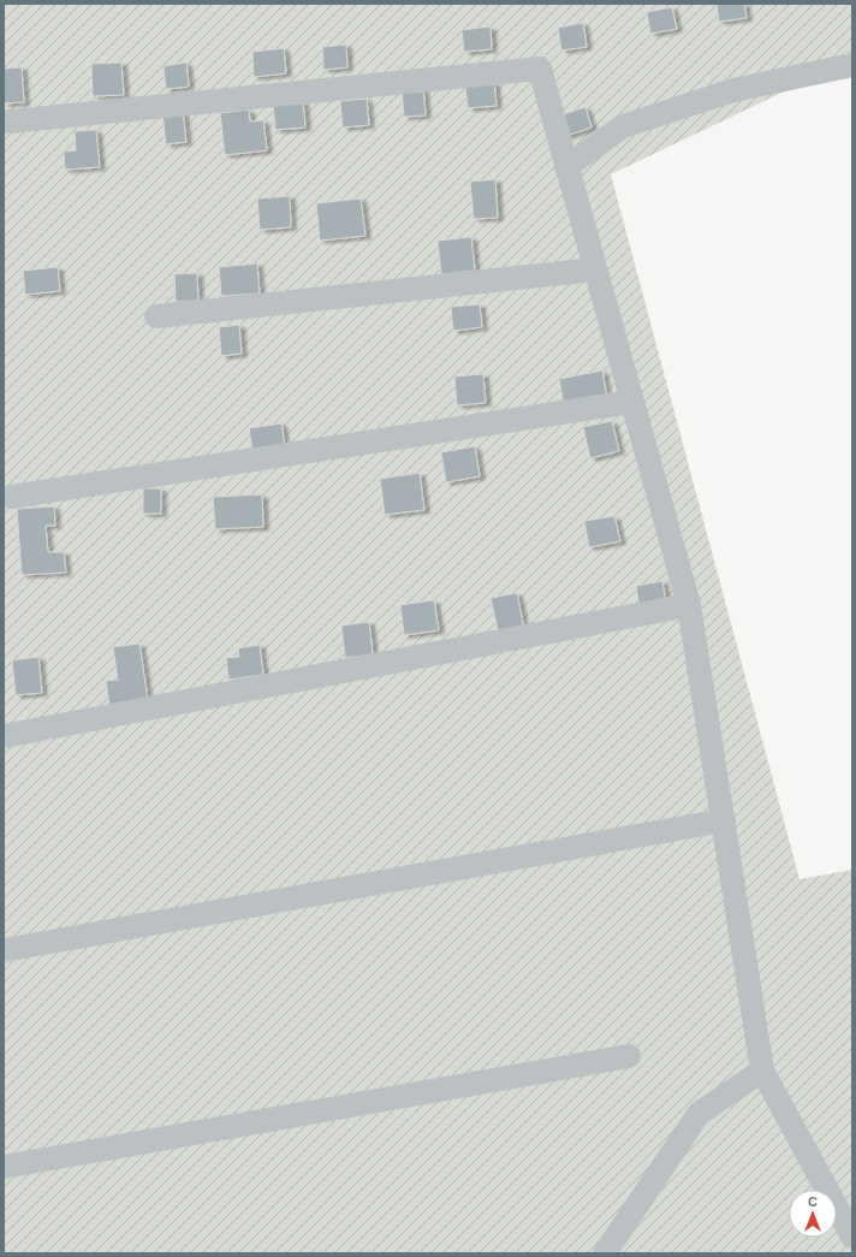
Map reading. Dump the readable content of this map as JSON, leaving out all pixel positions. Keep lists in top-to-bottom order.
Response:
{
  "north": "top"
}
